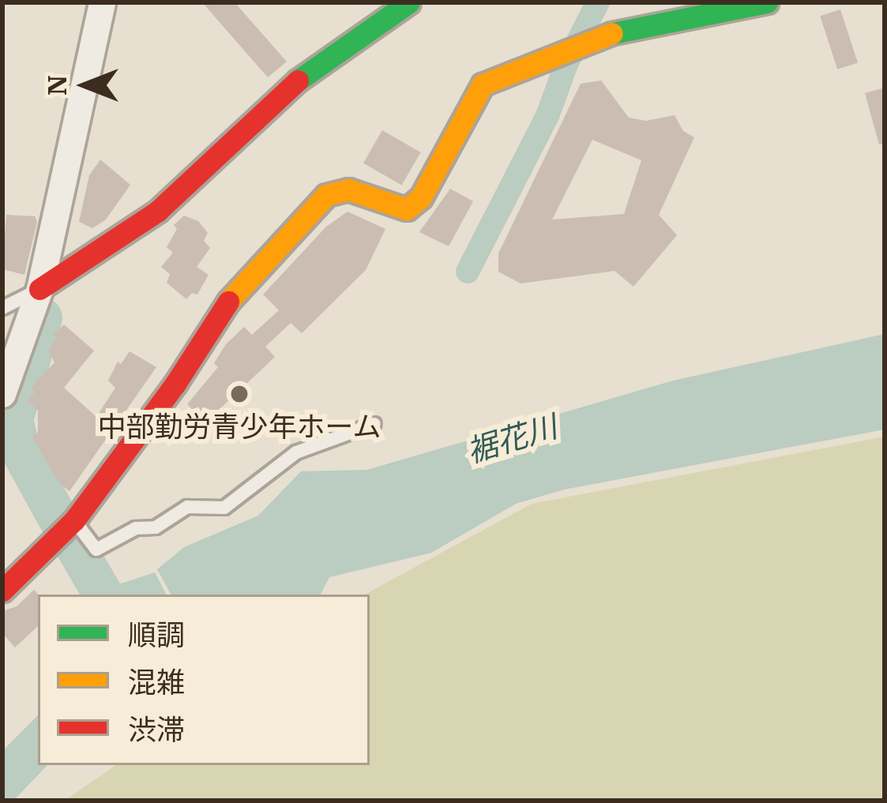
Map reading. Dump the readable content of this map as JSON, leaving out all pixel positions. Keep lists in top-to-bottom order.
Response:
{
  "water": ["裾花川"],
  "places": ["中部勤労青少年ホーム"],
  "legend": ["順調", "混雑", "渋滞"],
  "north": "left"
}
